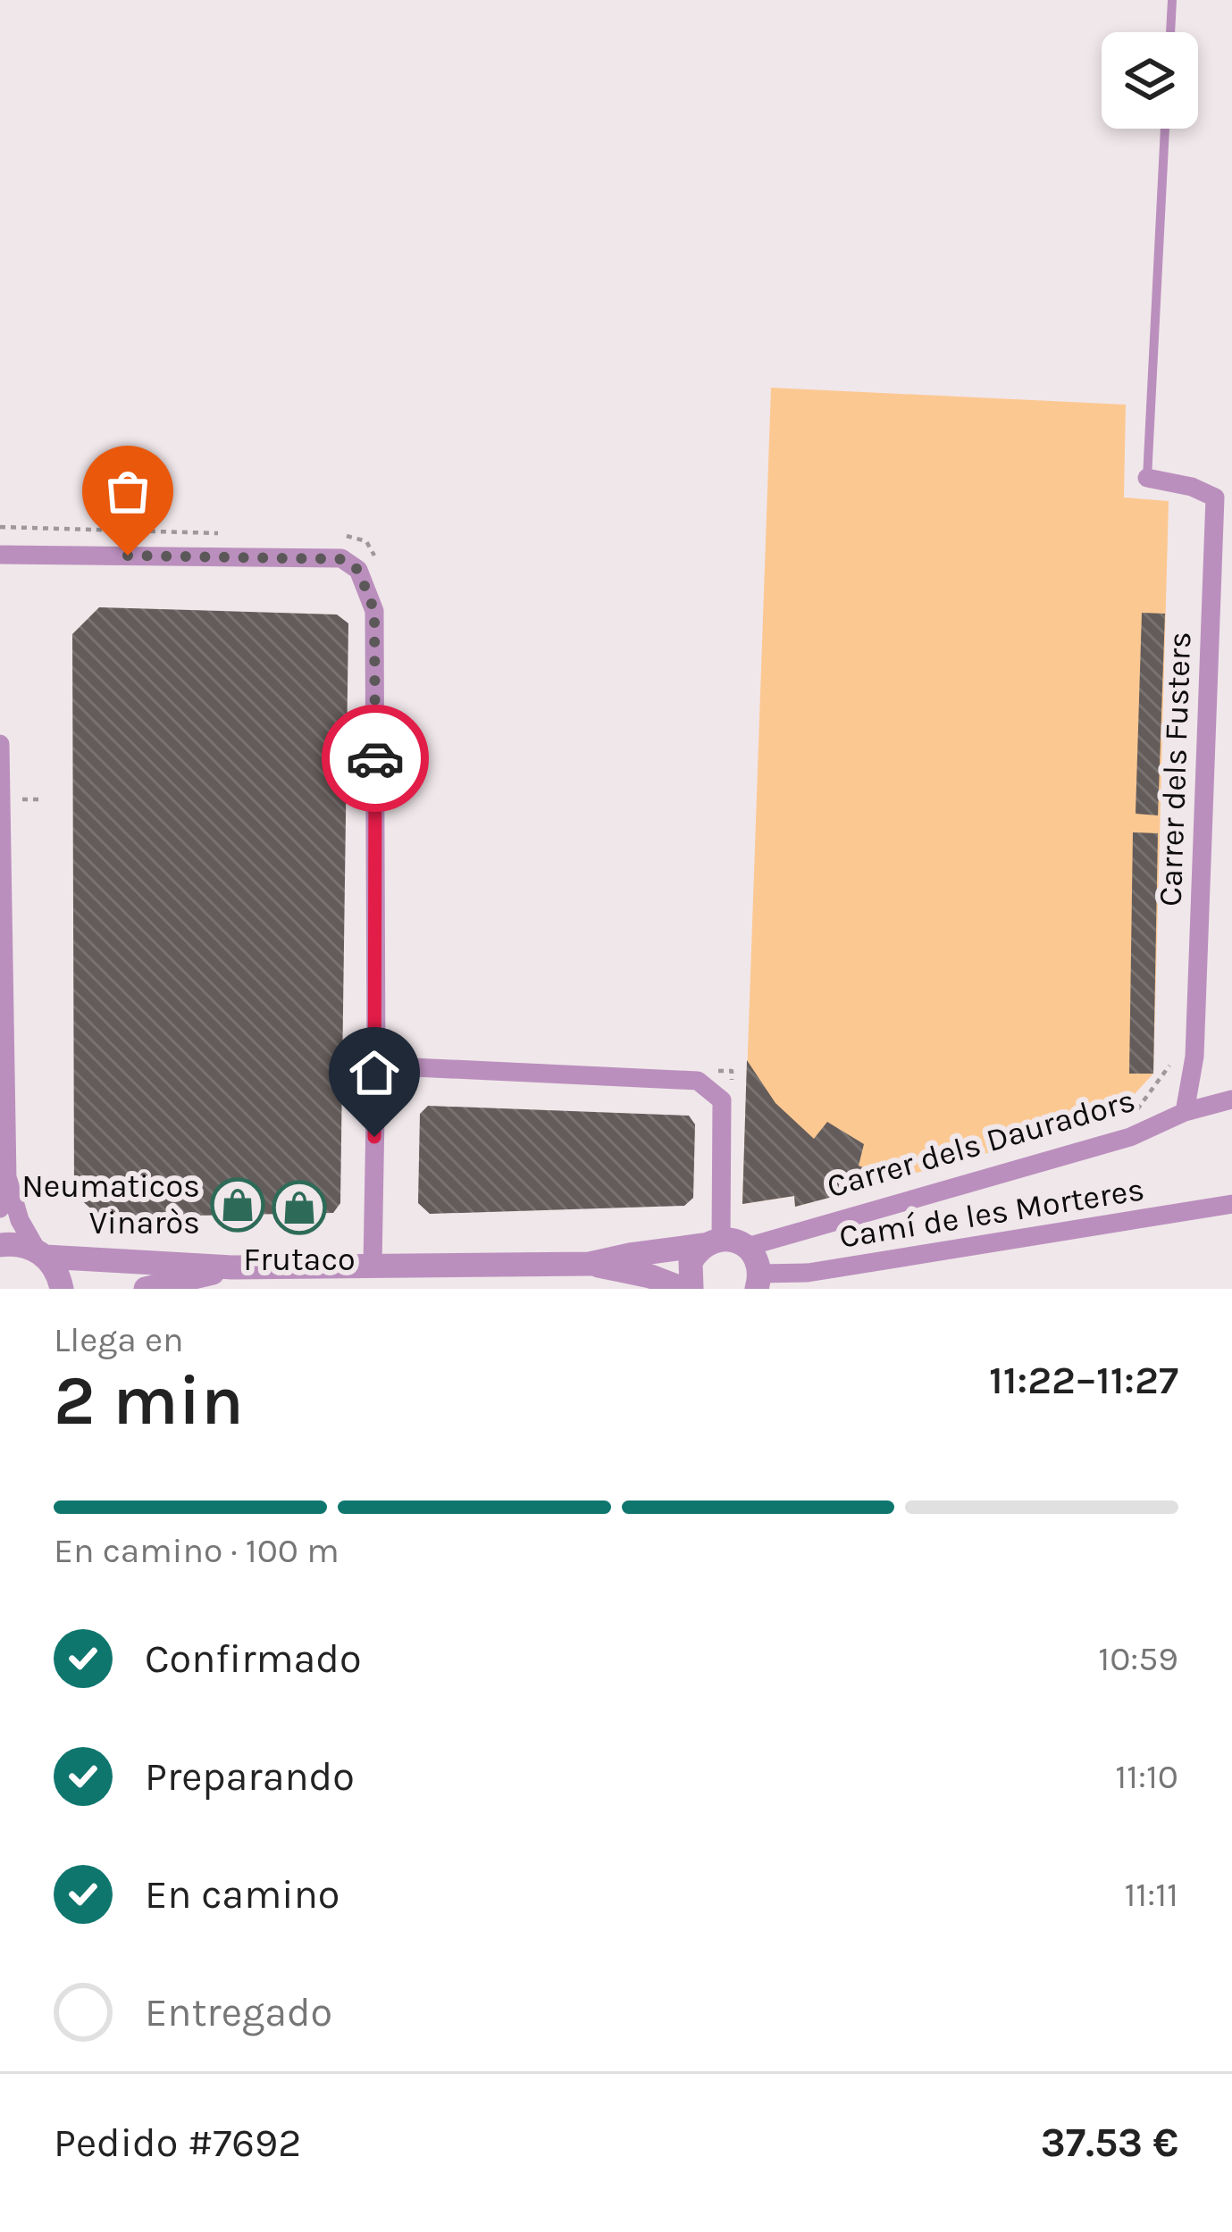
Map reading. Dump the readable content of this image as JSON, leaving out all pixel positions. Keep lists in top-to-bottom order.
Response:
{
  "streets": {
    "street": ["Carrer dels Fusters", "Carrer dels Dauradors", "Camí de les Morteres"]
  },
  "crossings": [
    ["Carrer dels Fusters", "Carrer dels Dauradors"]
  ],
  "places": {
    "shop": ["Neumaticos Vinaròs", "Frutaco"]
  },
  "page": {
    "heading": ["2 min", "Llega en", "11:22–11:27"],
    "panel": ["Pedido #7692", "37.53 €"],
    "bar": "En camino · 100 m",
    "list": [
      ["Confirmado", "10:59"],
      ["Preparando", "11:10"],
      ["En camino", "11:11"],
      "Entregado"
    ]
  }
}
